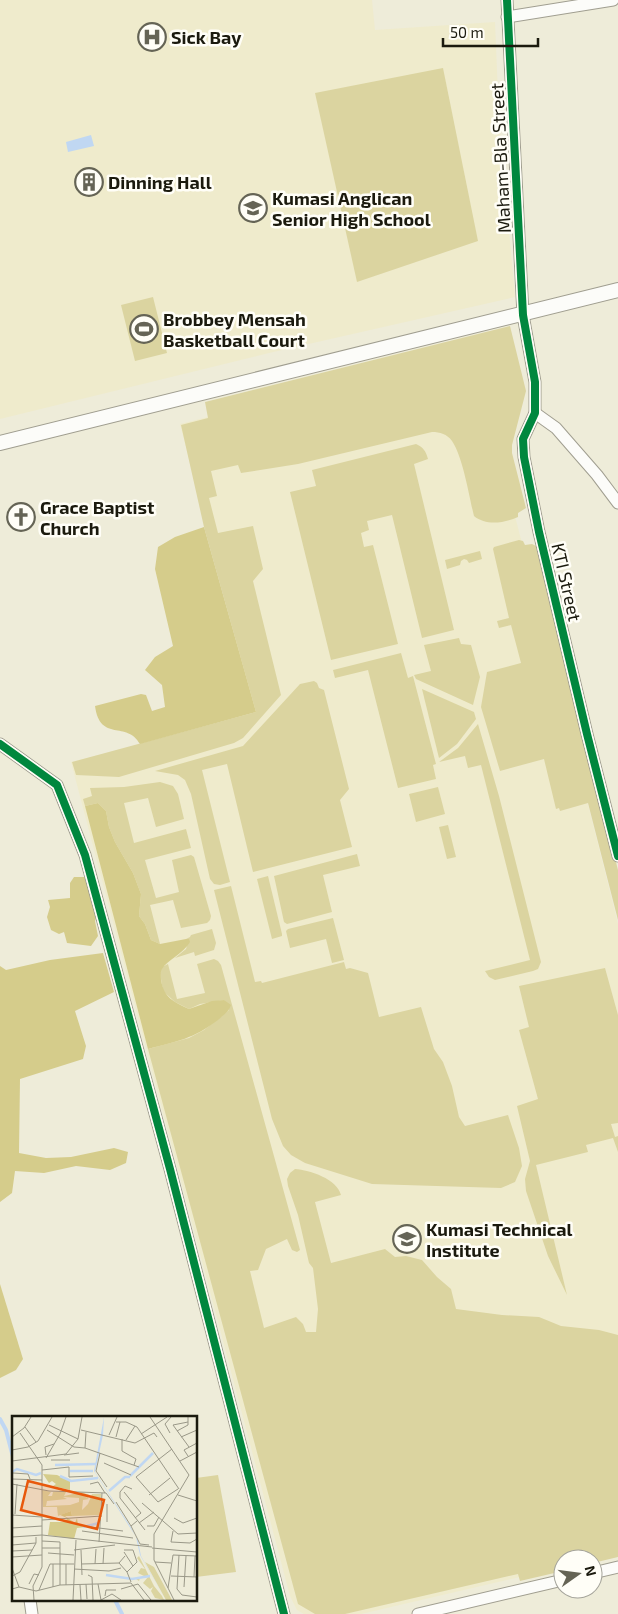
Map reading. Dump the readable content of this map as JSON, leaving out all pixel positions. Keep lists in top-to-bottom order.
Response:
{
  "streets": {
    "street": ["Maham-Bla Street", "KTI Street"]
  },
  "crossings": [
    ["Maham-Bla Street", "KTI Street"]
  ],
  "places": {
    "hospital": ["Sick Bay"],
    "building": ["Dinning Hall"],
    "school or university": ["Kumasi Anglican Senior High School", "Kumasi Technical Institute"],
    "sports": ["Brobbey Mensah Basketball Court"],
    "church": ["Grace Baptist Church"]
  },
  "scale_bar": "50 m",
  "north": "right"
}
